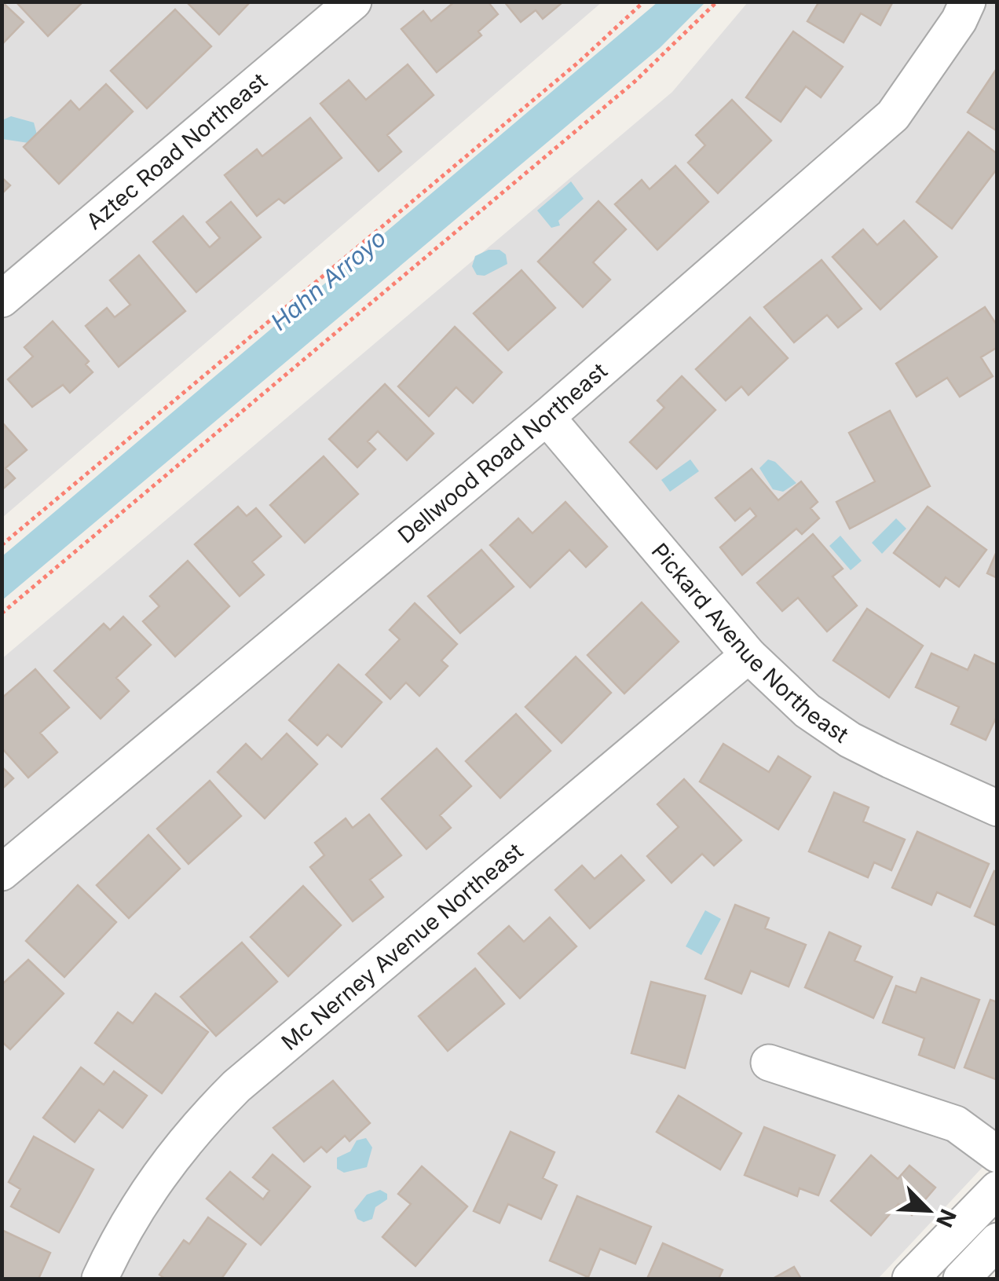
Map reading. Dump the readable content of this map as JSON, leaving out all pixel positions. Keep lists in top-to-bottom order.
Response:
{
  "streets": {
    "street": [
      "Aztec Road Northeast",
      "Dellwood Road Northeast",
      "Pickard Avenue Northeast",
      "Mc Nerney Avenue Northeast"
    ]
  },
  "crossings": [
    ["Dellwood Road Northeast", "Pickard Avenue Northeast"],
    ["Pickard Avenue Northeast", "Mc Nerney Avenue Northeast"]
  ],
  "water": ["Hahn Arroyo"],
  "north": "bottom right"
}
